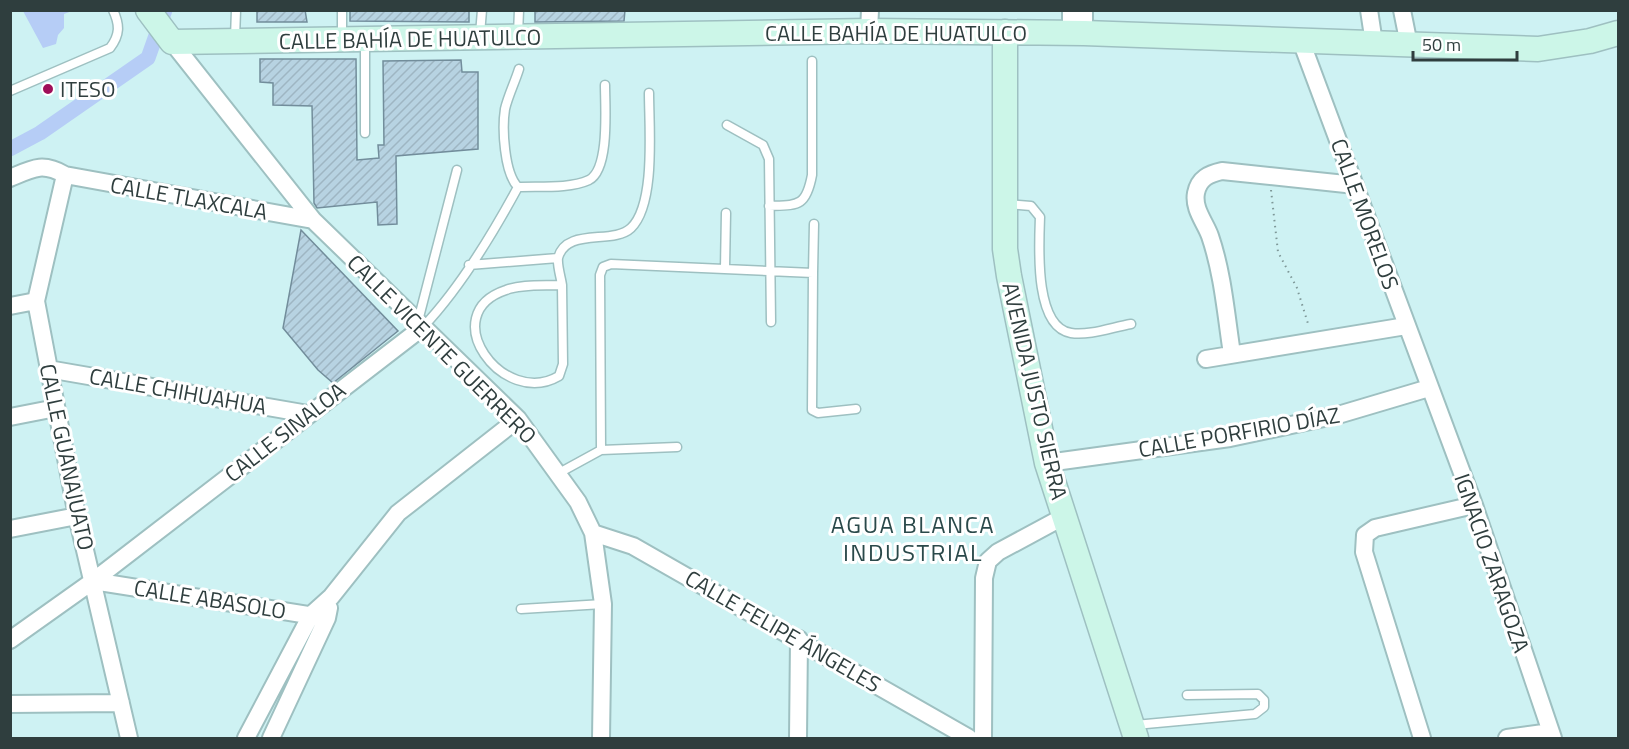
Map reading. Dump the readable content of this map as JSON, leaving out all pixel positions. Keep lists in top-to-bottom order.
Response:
{
  "streets": {
    "street": [
      "CALLE BAHÍA DE HUATULCO",
      "CALLE TLAXCALA",
      "CALLE MORELOS",
      "CALLE VICENTE GUERRERO",
      "CALLE CHIHUAHUA",
      "AVENIDA JUSTO SIERRA",
      "CALLE SINALOA",
      "CALLE PORFIRIO DÍAZ",
      "CALLE GUANAJUATO",
      "IGNACIO ZARAGOZA",
      "CALLE ABASOLO",
      "CALLE FELIPE ÁNGELES"
    ]
  },
  "crossings": [
    ["CALLE BAHÍA DE HUATULCO", "CALLE MORELOS"],
    ["CALLE BAHÍA DE HUATULCO", "CALLE VICENTE GUERRERO"],
    ["CALLE BAHÍA DE HUATULCO", "AVENIDA JUSTO SIERRA"],
    ["CALLE TLAXCALA", "CALLE VICENTE GUERRERO"],
    ["CALLE TLAXCALA", "CALLE GUANAJUATO"],
    ["CALLE MORELOS", "CALLE PORFIRIO DÍAZ"],
    ["CALLE MORELOS", "IGNACIO ZARAGOZA"],
    ["CALLE VICENTE GUERRERO", "CALLE SINALOA"],
    ["CALLE VICENTE GUERRERO", "CALLE FELIPE ÁNGELES"],
    ["CALLE CHIHUAHUA", "CALLE SINALOA"],
    ["CALLE CHIHUAHUA", "CALLE GUANAJUATO"],
    ["AVENIDA JUSTO SIERRA", "CALLE PORFIRIO DÍAZ"],
    ["CALLE SINALOA", "CALLE GUANAJUATO"],
    ["CALLE SINALOA", "CALLE ABASOLO"],
    ["CALLE PORFIRIO DÍAZ", "IGNACIO ZARAGOZA"],
    ["CALLE GUANAJUATO", "CALLE ABASOLO"]
  ],
  "districts": ["AGUA BLANCA INDUSTRIAL"],
  "places": ["ITESO"],
  "scale_bar": "50 m"
}
